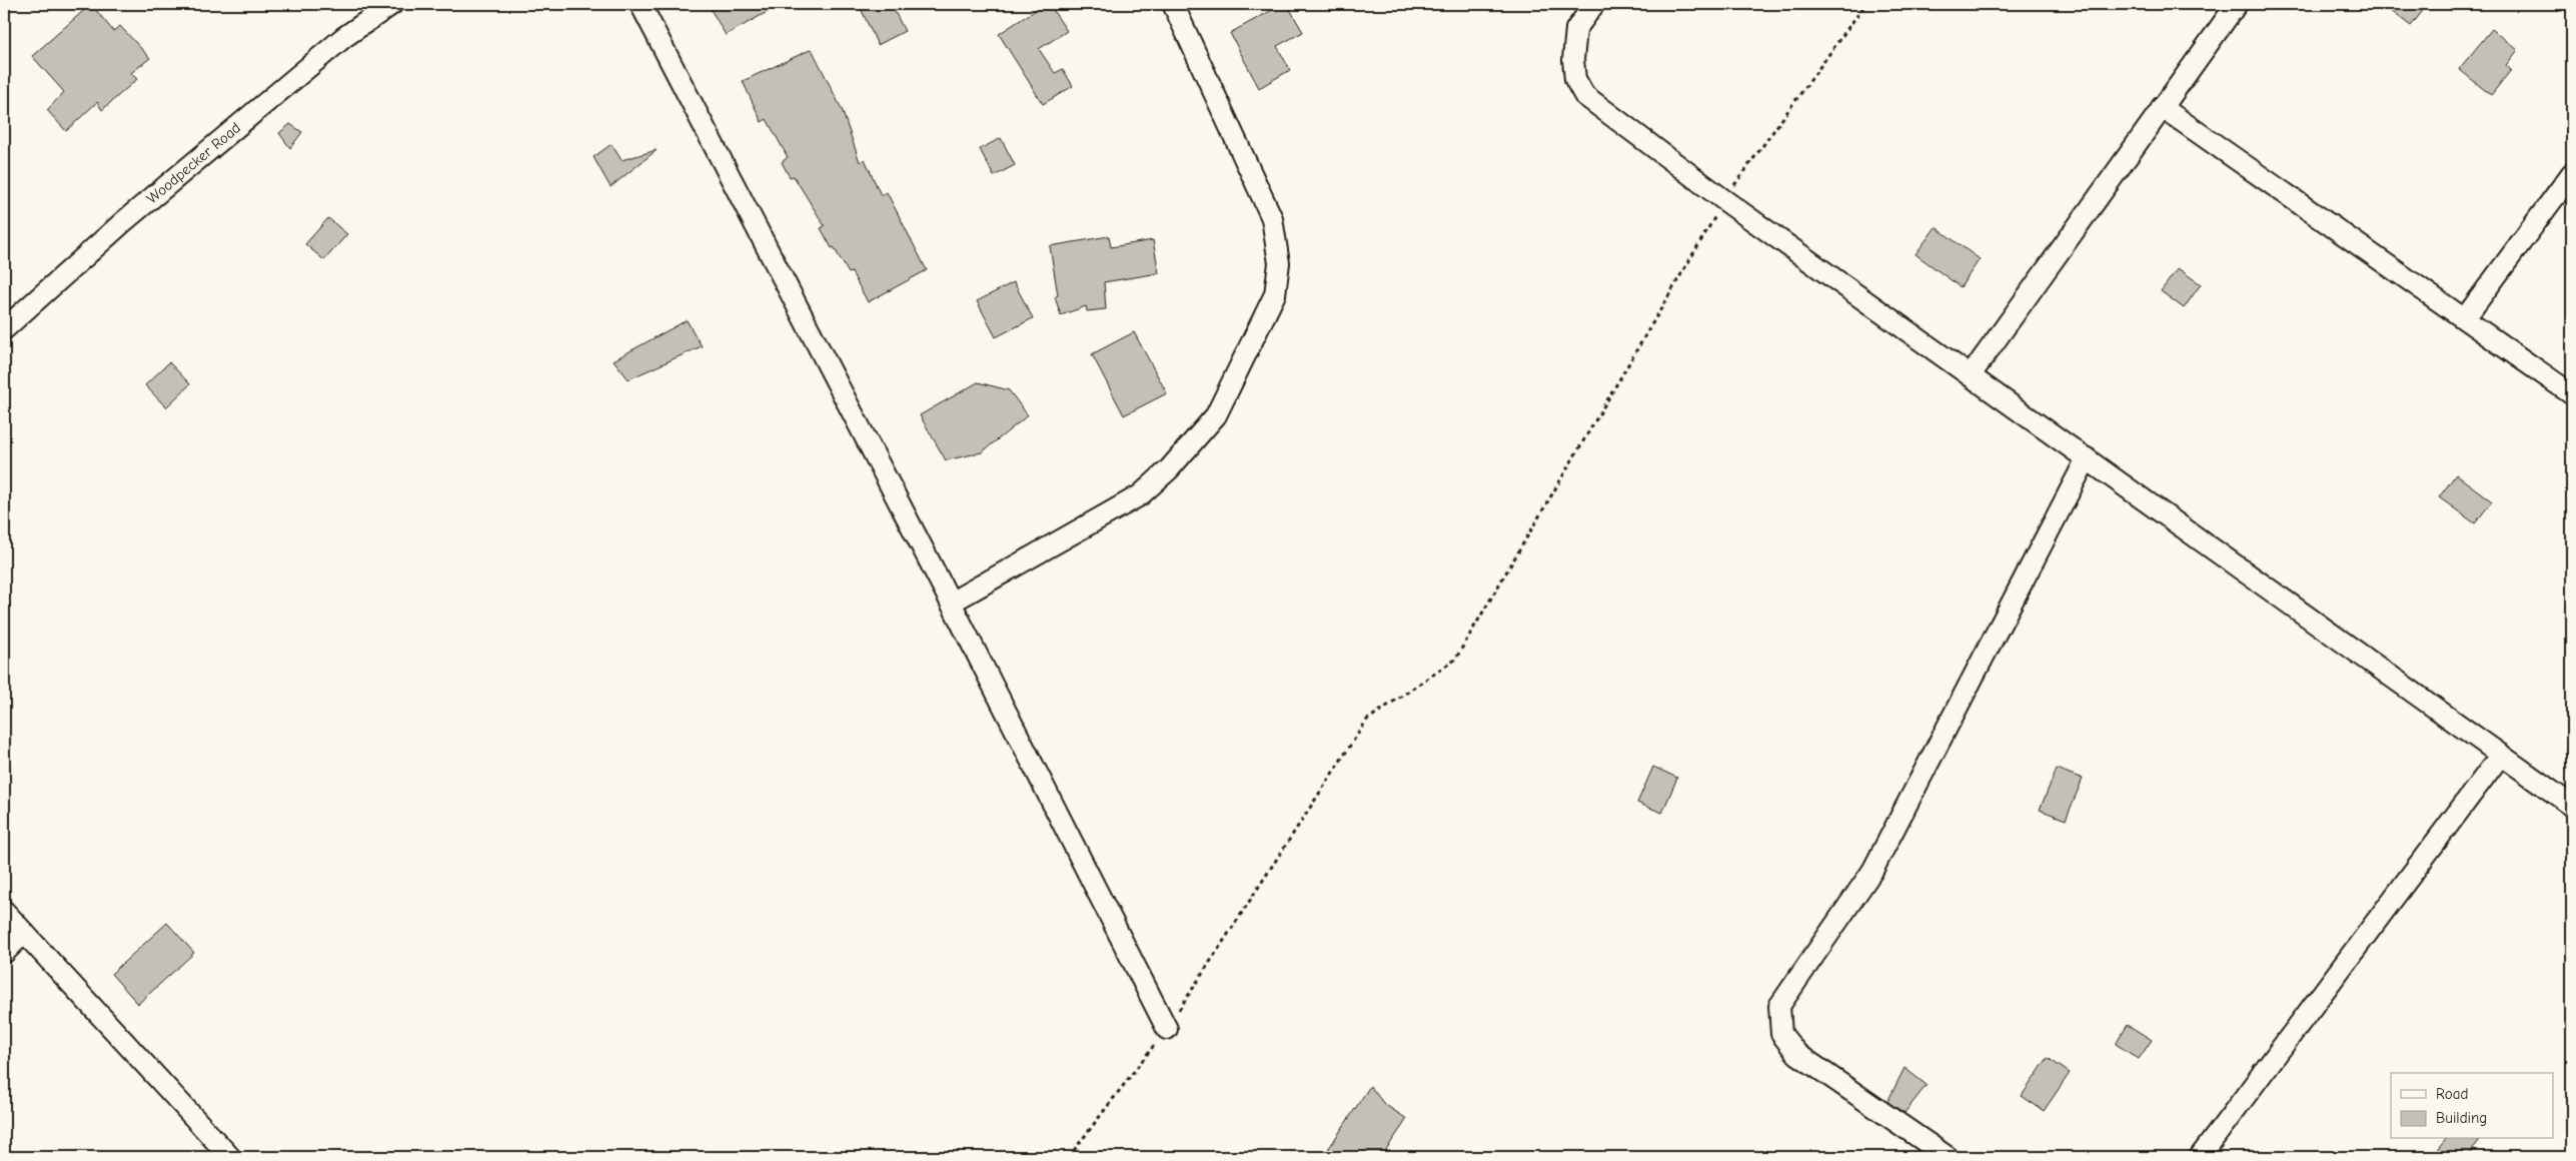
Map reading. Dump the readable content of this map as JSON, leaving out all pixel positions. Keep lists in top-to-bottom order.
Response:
{
  "streets": {
    "street": ["Woodpecker Road"]
  },
  "legend": ["Road", "Building"]
}
